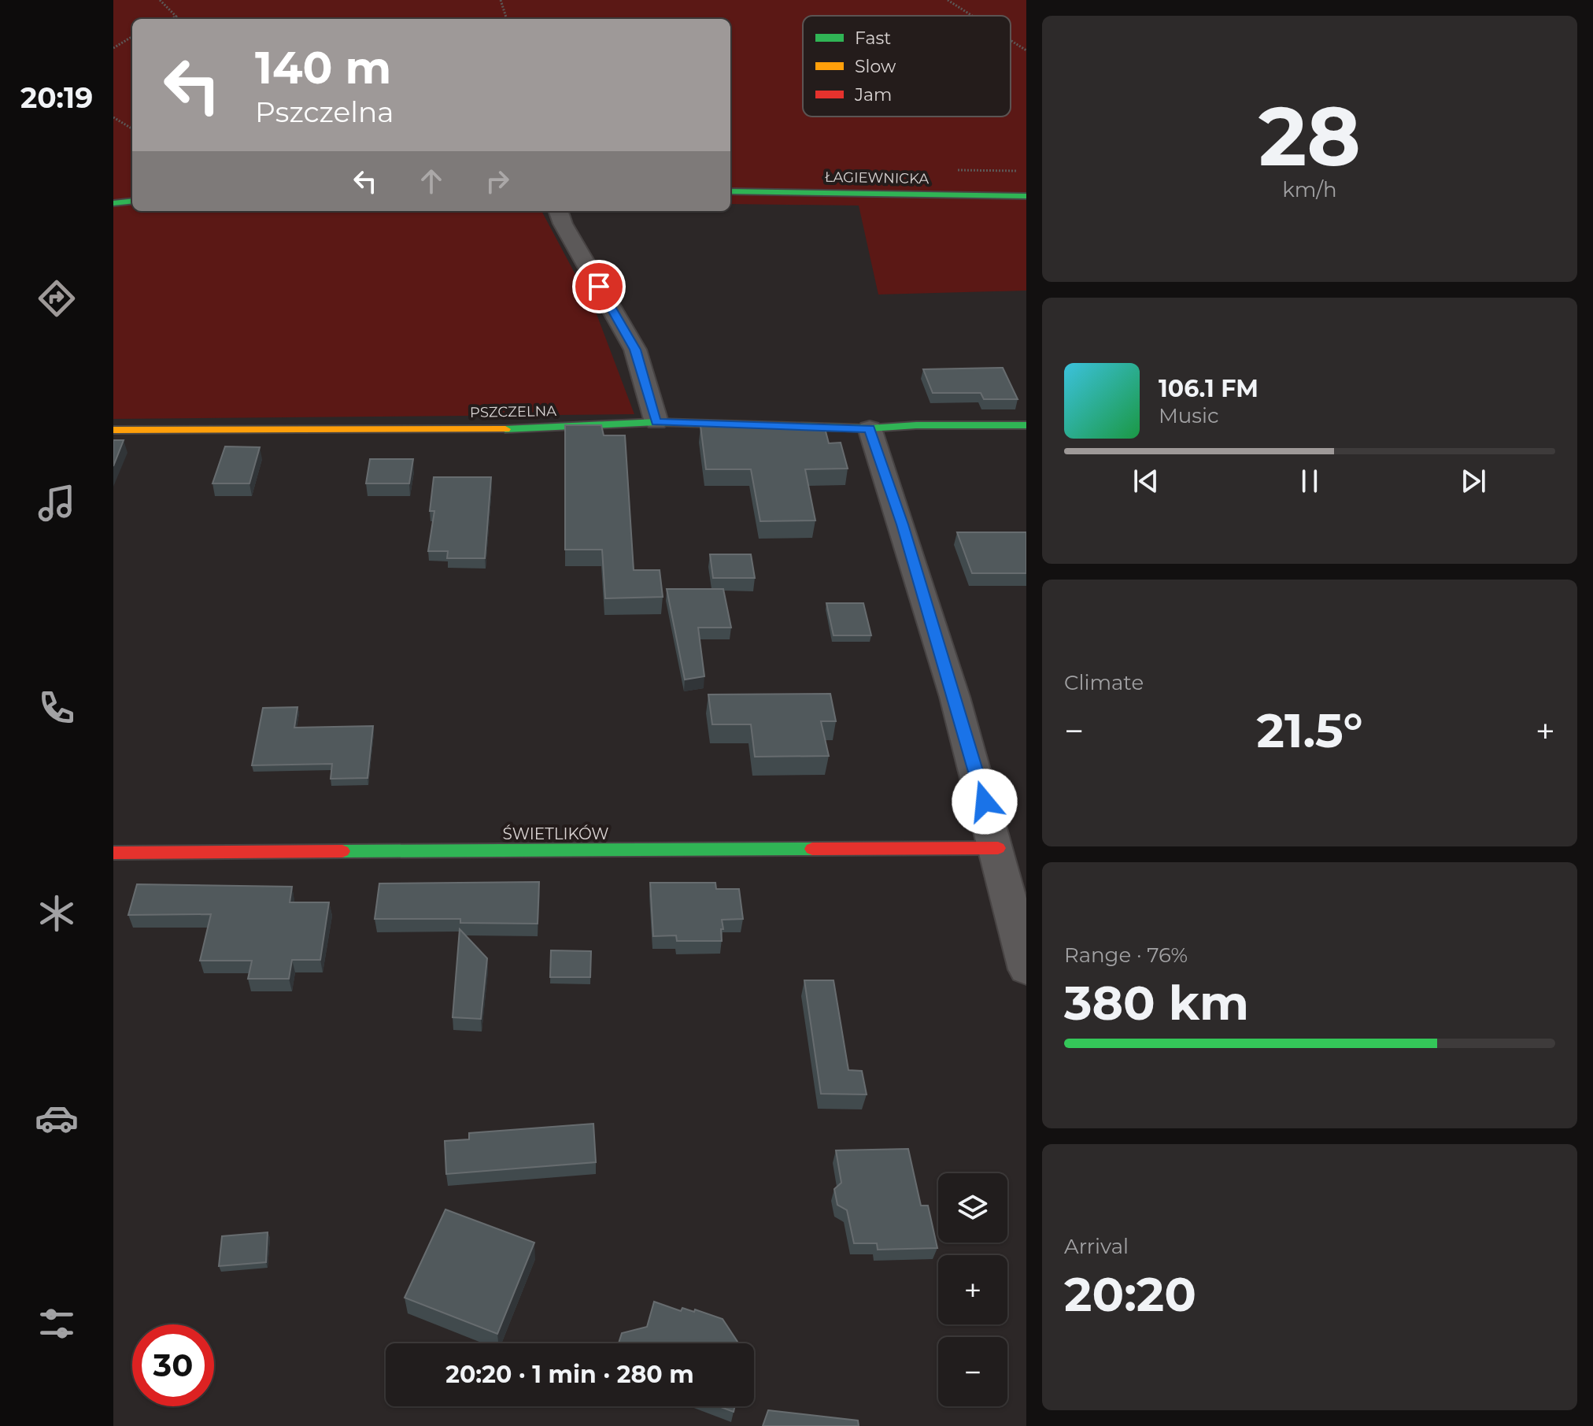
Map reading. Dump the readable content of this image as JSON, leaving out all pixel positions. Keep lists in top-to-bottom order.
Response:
{
  "streets": {
    "street": ["ŁAGIEWNICKA", "PSZCZELNA", "ŚWIETLIKÓW"]
  },
  "legend": ["Fast", "Slow", "Jam"],
  "page": {
    "tabs": "20:19",
    "tile": [
      ["28", "km/h"],
      "Climate",
      ["Range · 76%", "380 km"],
      ["Arrival", "20:20"]
    ],
    "turn": ["140 m", "Pszczelna"],
    "song": ["106.1 FM", "Music"],
    "heat": ["−", "21.5°", "+"],
    "map_buttons": ["+", "−"],
    "limit": "30",
    "trip": "20:20 · 1 min · 280 m"
  }
}
